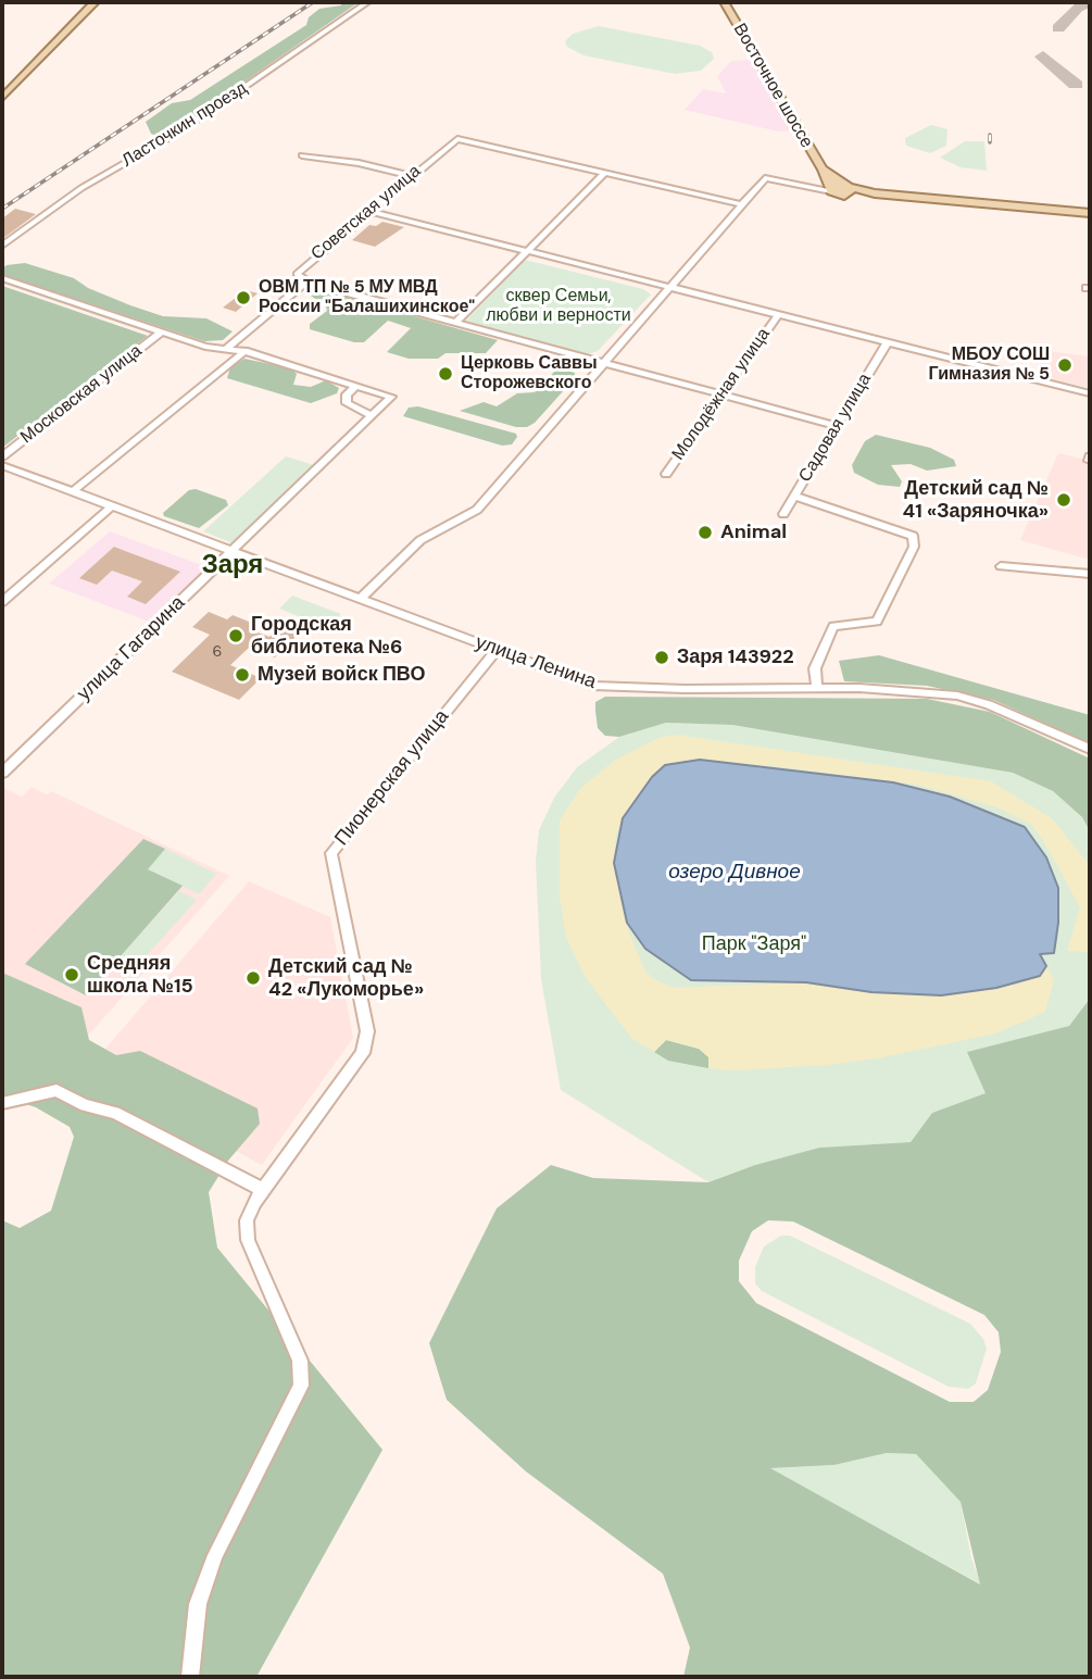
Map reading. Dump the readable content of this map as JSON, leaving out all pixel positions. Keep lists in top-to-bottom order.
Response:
{
  "streets": {
    "main road": ["Восточное шоссе"],
    "street": [
      "Ласточкин проезд",
      "Советская улица",
      "Московская улица",
      "Молодёжная улица",
      "Садовая улица",
      "улица Гагарина",
      "улица Ленина",
      "Пионерская улица"
    ]
  },
  "crossings": [
    ["улица Гагарина", "улица Ленина"],
    ["улица Ленина", "Пионерская улица"]
  ],
  "districts": ["Заря"],
  "water": ["озеро Дивное"],
  "parks": ["сквер Семьи, любви и верности", "Парк \"Заря\""],
  "places": [
    "ОВМ ТП № 5 МУ МВД России \"Балашихинское\"",
    "МБОУ СОШ Гимназия № 5",
    "Церковь Саввы Сторожевского",
    "Детский сад № 41 «Заряночка»",
    "Animal",
    "Городская библиотека №6",
    "Заря 143922",
    "Музей войск ПВО",
    "Средняя школа №15",
    "Детский сад № 42 «Лукоморье»"
  ],
  "house_numbers": ["6"]
}
